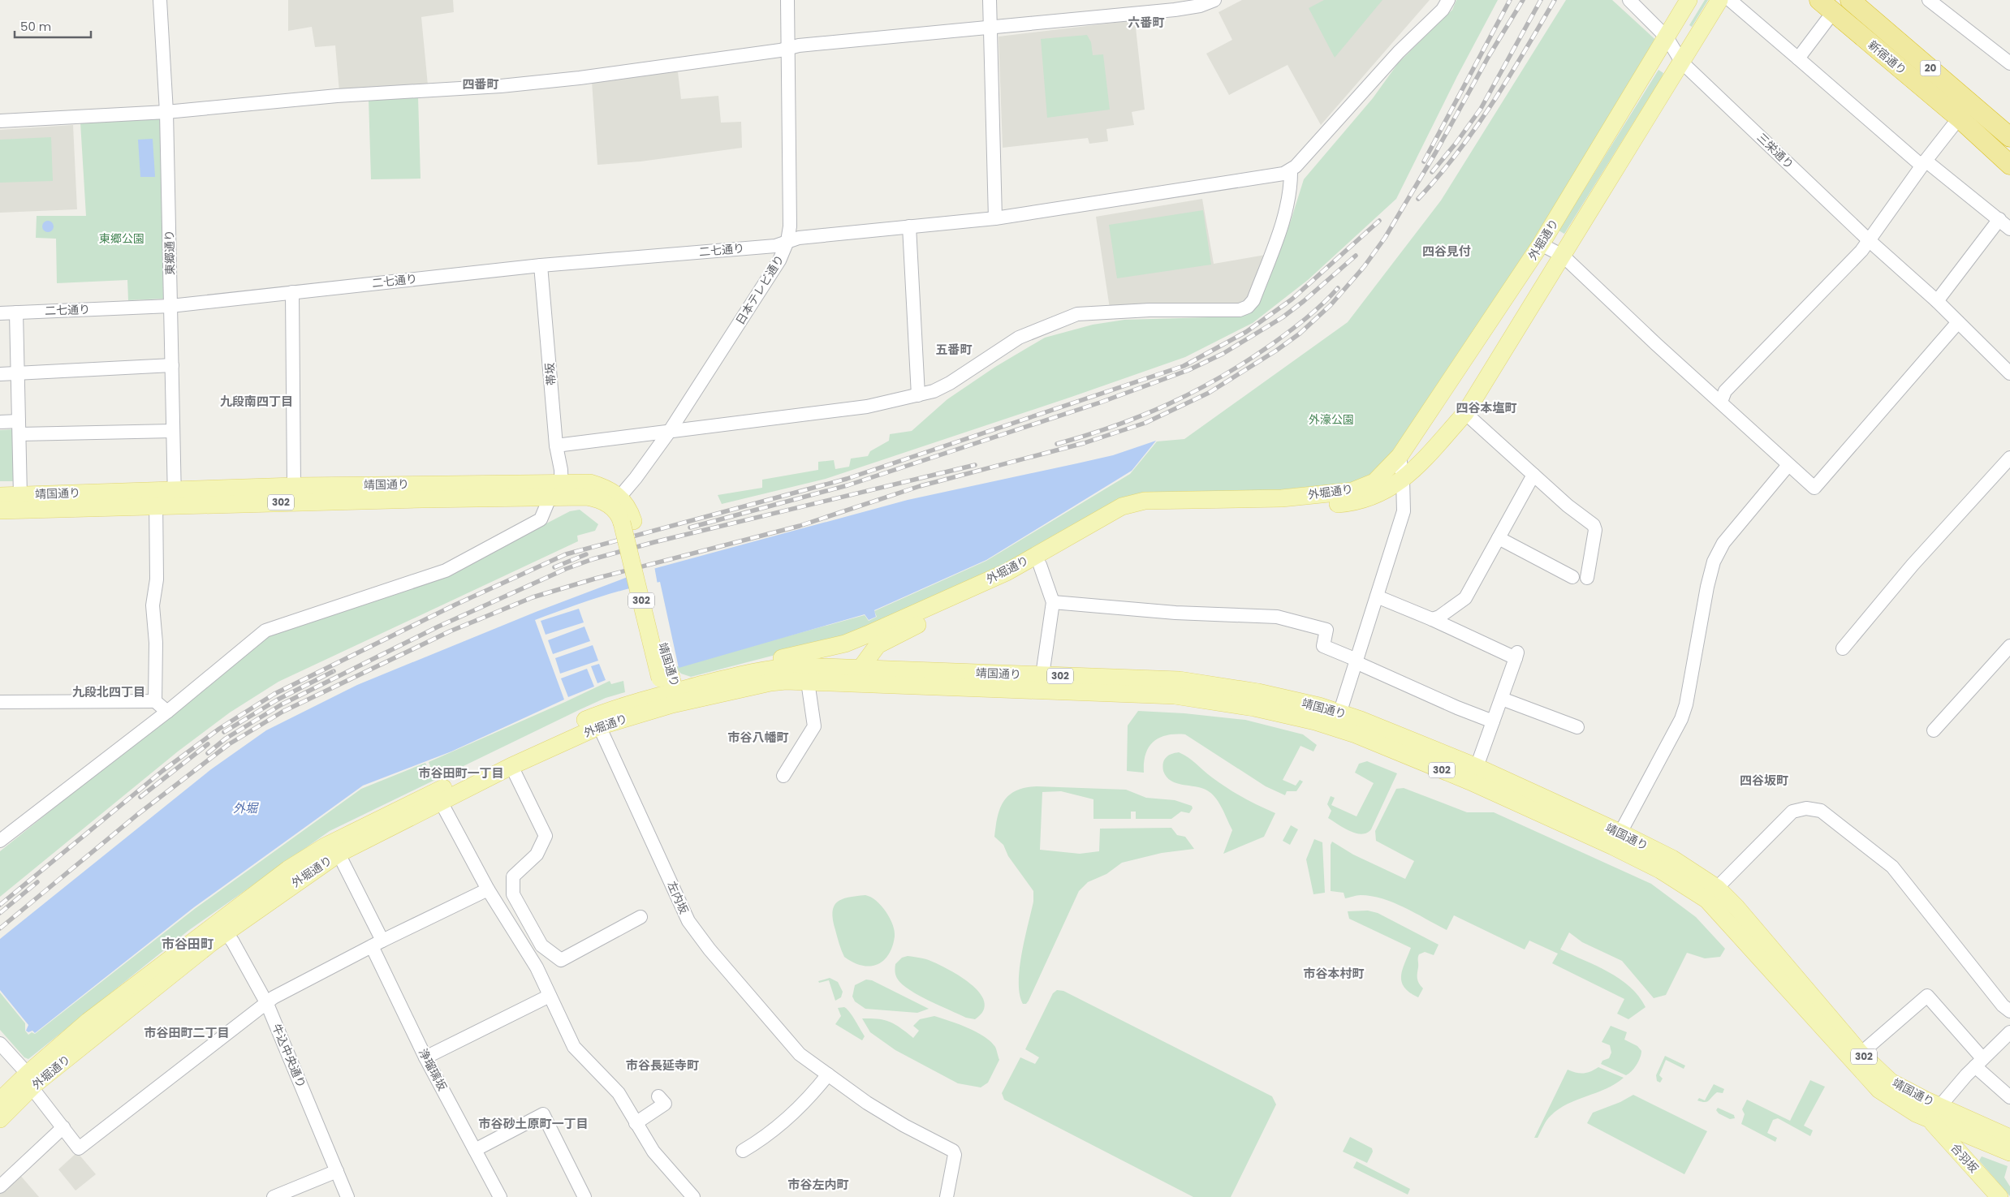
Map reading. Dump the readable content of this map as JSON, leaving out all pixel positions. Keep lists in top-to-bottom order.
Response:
{
  "streets": {
    "highway": ["新宿通り", "20"],
    "main road": [
      "外堀通り",
      "靖国通り",
      "302",
      "合羽坂"
    ],
    "street": [
      "三栄通り",
      "二七通り",
      "東郷通り",
      "日本テレビ通り",
      "帯坂",
      "左内坂",
      "牛込中央通り",
      "浄瑠璃坂"
    ]
  },
  "crossings": [
    ["三栄通り", "外堀通り"],
    ["外堀通り", "靖国通り"],
    ["外堀通り", "左内坂"],
    ["外堀通り", "牛込中央通り"],
    ["外堀通り", "浄瑠璃坂"],
    ["二七通り", "東郷通り"],
    ["二七通り", "日本テレビ通り"],
    ["二七通り", "帯坂"],
    ["東郷通り", "靖国通り"],
    ["日本テレビ通り", "靖国通り"],
    ["帯坂", "靖国通り"],
    ["靖国通り", "合羽坂"]
  ],
  "districts": [
    "六番町",
    "四番町",
    "四谷見付",
    "五番町",
    "九段南四丁目",
    "四谷本塩町",
    "九段北四丁目",
    "市谷八幡町",
    "市谷田町一丁目",
    "四谷坂町",
    "市谷田町",
    "市谷本村町",
    "市谷田町二丁目",
    "市谷長延寺町",
    "市谷砂土原町一丁目",
    "市谷左内町"
  ],
  "water": ["外堀"],
  "parks": ["東郷公園", "外濠公園"],
  "scale_bar": "50 m"
}
